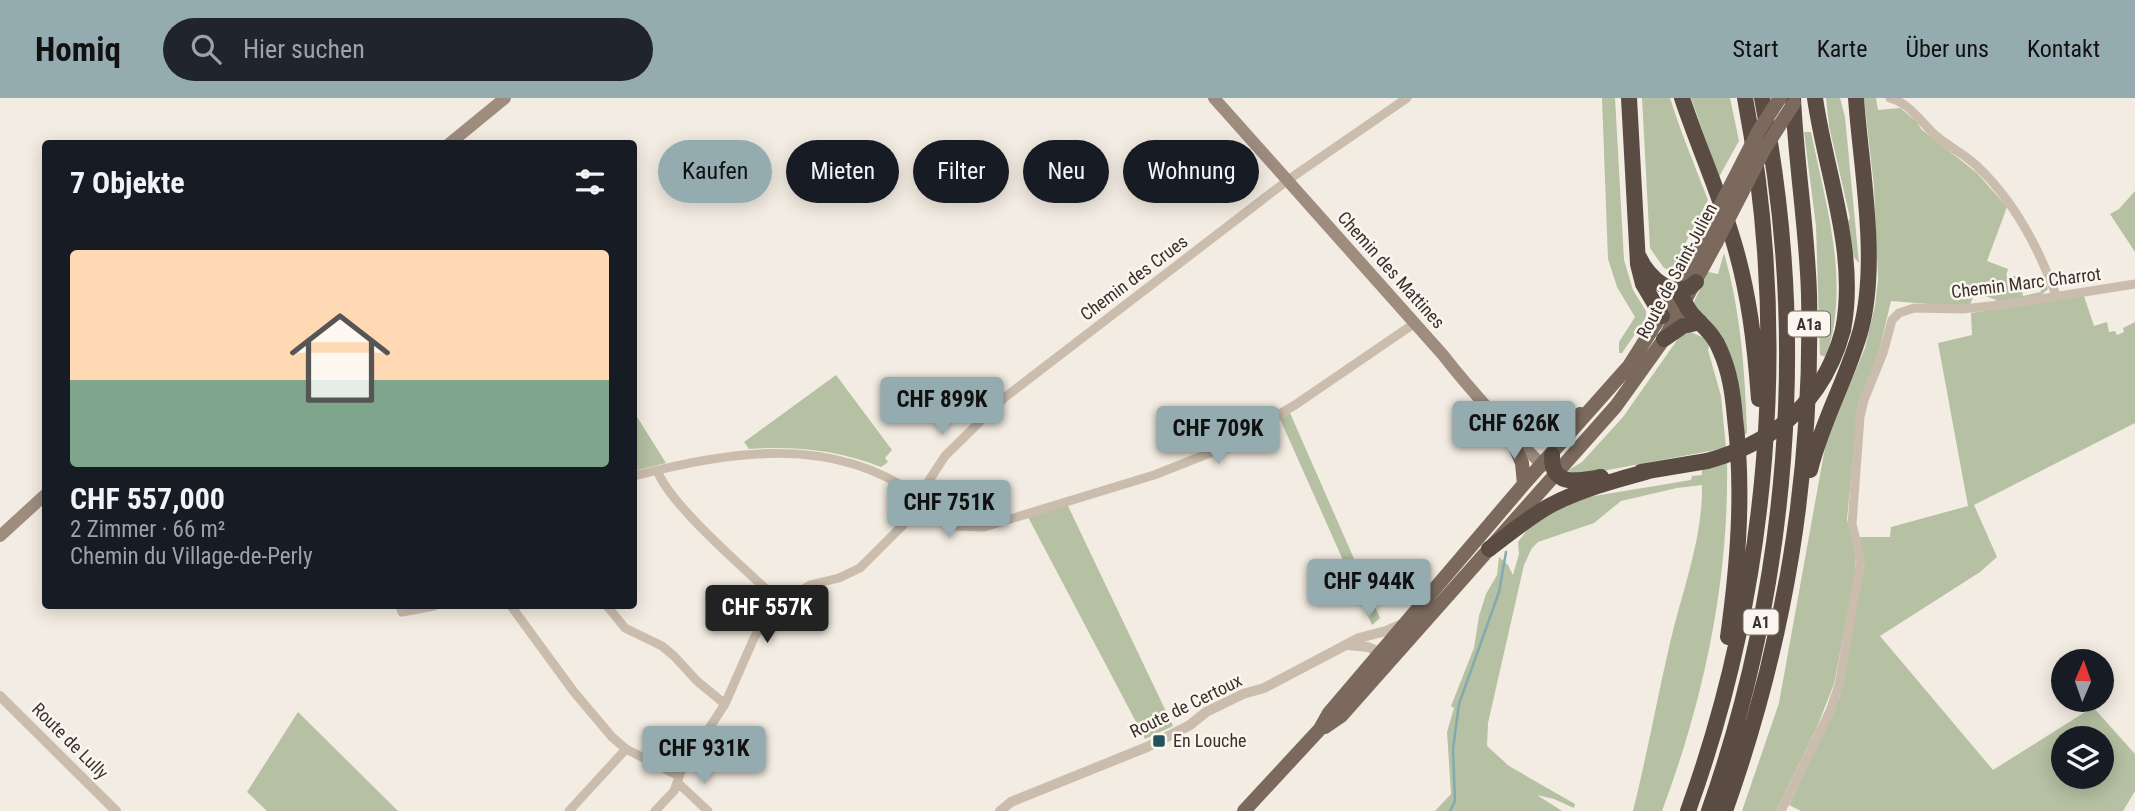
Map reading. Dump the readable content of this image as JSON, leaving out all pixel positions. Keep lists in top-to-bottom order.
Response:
{
  "streets": {
    "highway": ["A1a", "A1"],
    "main road": ["Chemin des Mattines", "Route de Saint-Julien"],
    "street": [
      "Chemin des Crues",
      "Chemin Marc Charrot",
      "Route de Certoux",
      "Route de Lully"
    ]
  },
  "crossings": [
    ["Chemin des Mattines", "Route de Saint-Julien"],
    ["Chemin des Mattines", "Chemin des Crues"],
    ["Route de Saint-Julien", "A1a"],
    ["Route de Saint-Julien", "Route de Certoux"]
  ],
  "places": {
    "transit": ["En Louche"]
  },
  "north": "top",
  "page": {
    "header": "Homiq",
    "search": "Hier suchen",
    "nav": [
      "Start",
      "Karte",
      "Über uns",
      "Kontakt"
    ],
    "chip": [
      "Kaufen",
      "Mieten",
      "Filter",
      "Neu",
      "Wohnung"
    ],
    "heading": "7 Objekte",
    "list": [
      {
        "name": "CHF 557,000",
        "note": "2 Zimmer · 66 m² · Chemin du Village-de-Perly"
      }
    ],
    "price": [
      "CHF 899K",
      "CHF 626K",
      "CHF 709K",
      "CHF 751K",
      "CHF 944K",
      "CHF 557K",
      "CHF 931K"
    ]
  }
}
